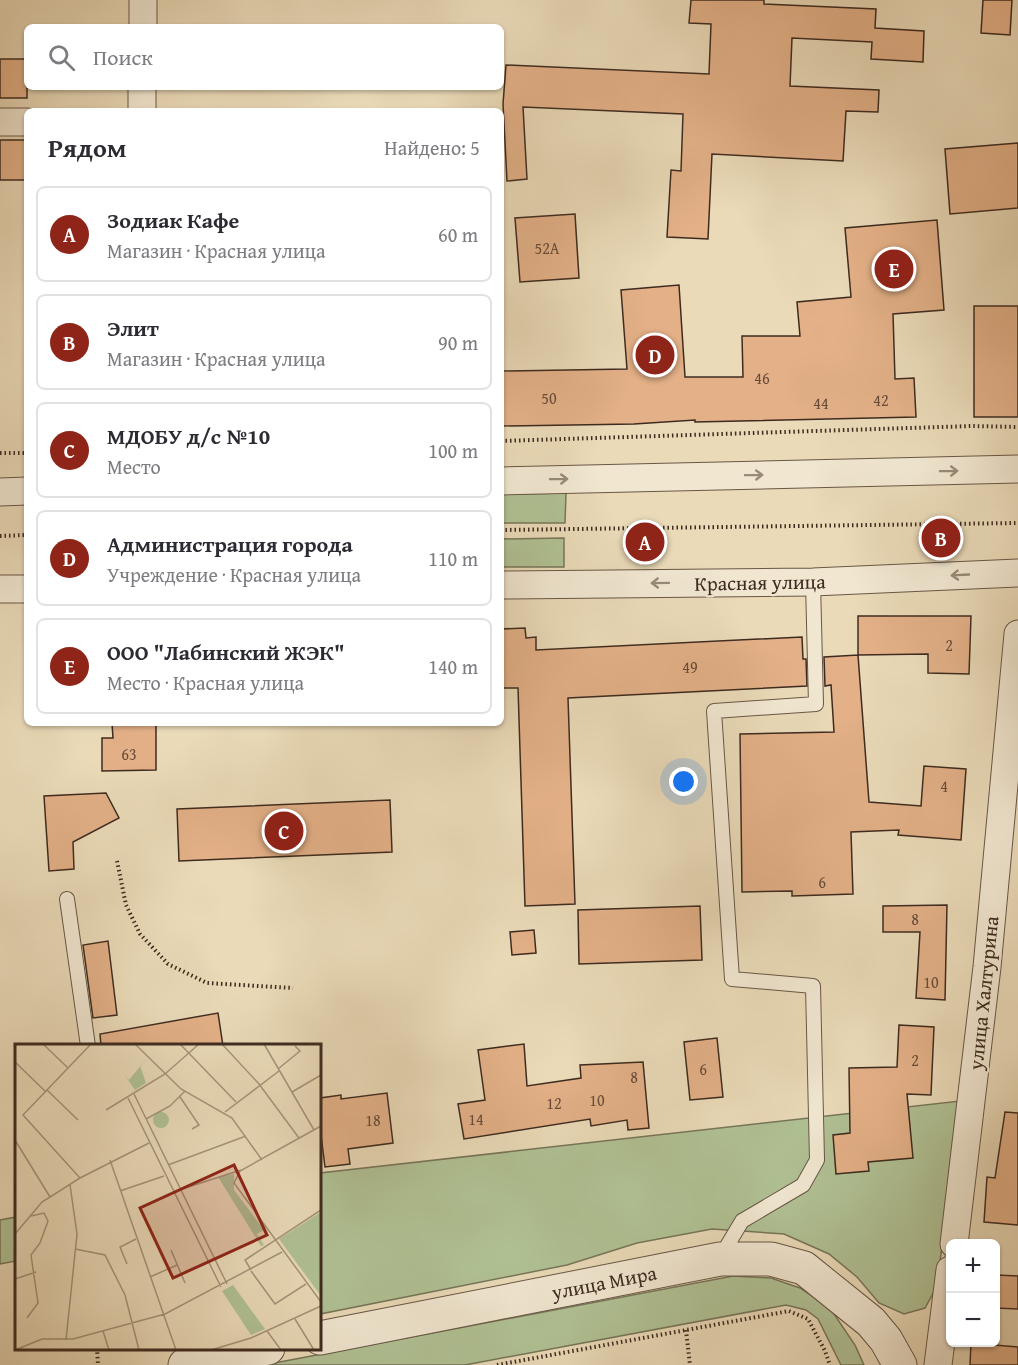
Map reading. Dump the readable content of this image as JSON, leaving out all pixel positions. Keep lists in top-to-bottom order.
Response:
{
  "streets": {
    "street": ["Красная улица", "улица Халтурина", "улица Мира"]
  },
  "house_numbers": [
    "52А",
    "46",
    "50",
    "42",
    "44",
    "2",
    "49",
    "63",
    "4",
    "6",
    "8",
    "10",
    "2",
    "6",
    "8",
    "10",
    "12",
    "14",
    "18"
  ],
  "page": {
    "search": "Поиск",
    "heading": ["Рядом", "Найдено: 5"],
    "list": [
      {
        "mark": "A",
        "name": "Зодиак Кафе",
        "note": "Магазин · Красная улица",
        "value": "60 m"
      },
      {
        "mark": "B",
        "name": "Элит",
        "note": "Магазин · Красная улица",
        "value": "90 m"
      },
      {
        "mark": "C",
        "name": "МДОБУ д/с №10",
        "note": "Место",
        "value": "100 m"
      },
      {
        "mark": "D",
        "name": "Администрация города",
        "note": "Учреждение · Красная улица",
        "value": "110 m"
      },
      {
        "mark": "E",
        "name": "ООО \"Лабинский ЖЭК\"",
        "note": "Место · Красная улица",
        "value": "140 m"
      }
    ],
    "pins": [
      "E",
      "D",
      "B",
      "A",
      "C"
    ],
    "map_buttons": ["+", "−"]
  }
}
